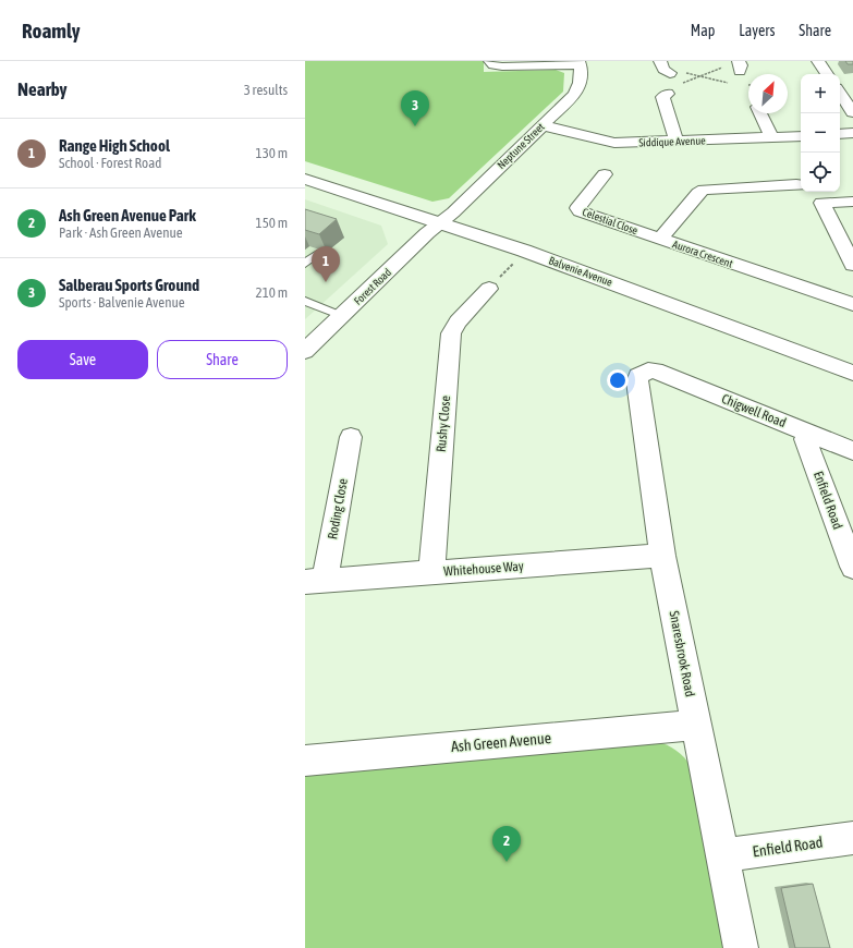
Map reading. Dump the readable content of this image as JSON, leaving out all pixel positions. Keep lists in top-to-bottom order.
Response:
{
  "streets": {
    "street": [
      "Siddique Avenue",
      "Neptune Street",
      "Celestial Close",
      "Aurora Crescent",
      "Balvenie Avenue",
      "Forest Road",
      "Chigwell Road",
      "Rushy Close",
      "Enfield Road",
      "Roding Close",
      "Whitehouse Way",
      "Snaresbrook Road",
      "Ash Green Avenue"
    ]
  },
  "crossings": [
    ["Siddique Avenue", "Neptune Street"],
    ["Neptune Street", "Balvenie Avenue"],
    ["Neptune Street", "Forest Road"],
    ["Celestial Close", "Aurora Crescent"],
    ["Balvenie Avenue", "Forest Road"],
    ["Chigwell Road", "Enfield Road"],
    ["Chigwell Road", "Snaresbrook Road"],
    ["Rushy Close", "Whitehouse Way"],
    ["Enfield Road", "Snaresbrook Road"],
    ["Roding Close", "Whitehouse Way"],
    ["Whitehouse Way", "Snaresbrook Road"],
    ["Snaresbrook Road", "Ash Green Avenue"]
  ],
  "north": "top right",
  "page": {
    "header": "Roamly",
    "nav": ["Map", "Layers", "Share"],
    "heading": ["Nearby", "3 results"],
    "map_buttons": ["+", "−"],
    "pins": ["3", "1", "2"],
    "list": [
      {
        "mark": "1",
        "name": "Range High School",
        "note": "School · Forest Road",
        "value": "130 m"
      },
      {
        "mark": "2",
        "name": "Ash Green Avenue Park",
        "note": "Park · Ash Green Avenue",
        "value": "150 m"
      },
      {
        "mark": "3",
        "name": "Salberau Sports Ground",
        "note": "Sports · Balvenie Avenue",
        "value": "210 m"
      }
    ],
    "buttons": ["Save", "Share"]
  }
}
